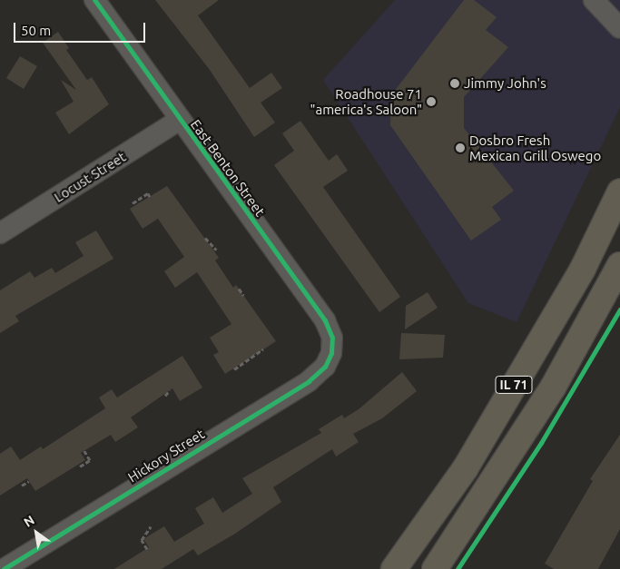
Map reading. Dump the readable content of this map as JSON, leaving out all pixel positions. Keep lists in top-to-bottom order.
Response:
{
  "streets": {
    "main road": ["IL 71"],
    "street": ["East Benton Street", "Locust Street", "Hickory Street"]
  },
  "crossings": [
    ["East Benton Street", "Locust Street"],
    ["East Benton Street", "Hickory Street"]
  ],
  "places": ["Jimmy John's", "Roadhouse 71 \"america's Saloon\"", "Dosbro Fresh Mexican Grill Oswego"],
  "scale_bar": "50 m",
  "north": "top left"
}
